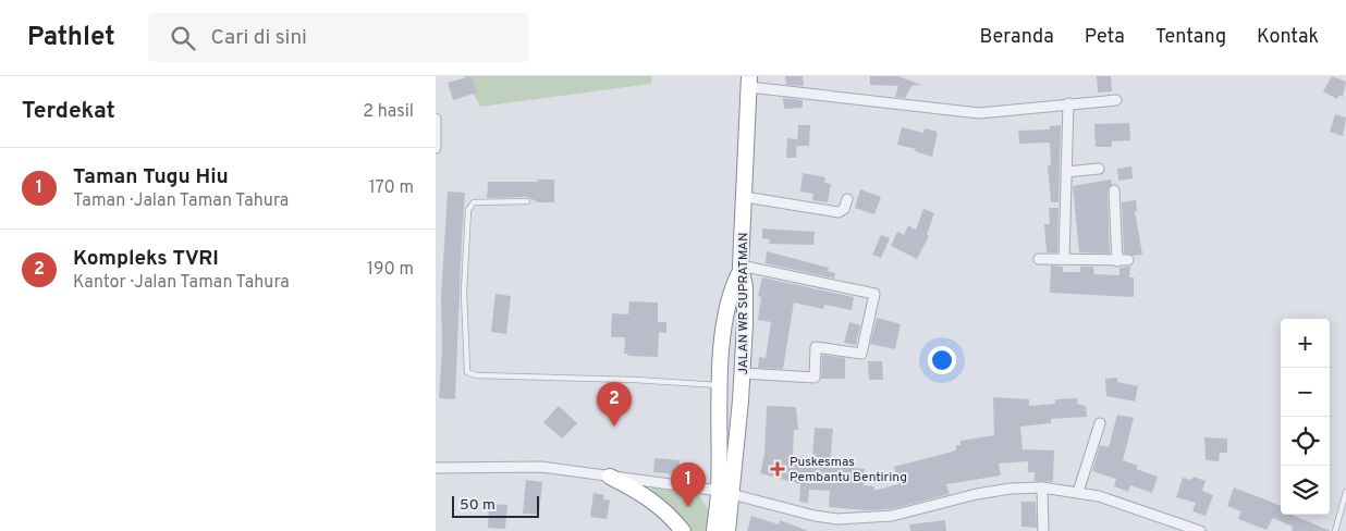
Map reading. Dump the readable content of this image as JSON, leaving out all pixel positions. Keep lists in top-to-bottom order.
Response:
{
  "streets": {
    "highway": ["JALAN WR SUPRATMAN"]
  },
  "places": {
    "health": ["Puskesmas Pembantu Bentiring"]
  },
  "scale_bar": "50 m",
  "page": {
    "header": "Pathlet",
    "search": "Cari di sini",
    "nav": [
      "Beranda",
      "Peta",
      "Tentang",
      "Kontak"
    ],
    "heading": ["Terdekat", "2 hasil"],
    "list": [
      {
        "mark": "1",
        "name": "Taman Tugu Hiu",
        "note": "Taman · Jalan Taman Tahura",
        "value": "170 m"
      },
      {
        "mark": "2",
        "name": "Kompleks TVRI",
        "note": "Kantor · Jalan Taman Tahura",
        "value": "190 m"
      }
    ],
    "map_buttons": ["+", "−"],
    "pins": ["2", "1"],
    "scale": "50 m"
  }
}
